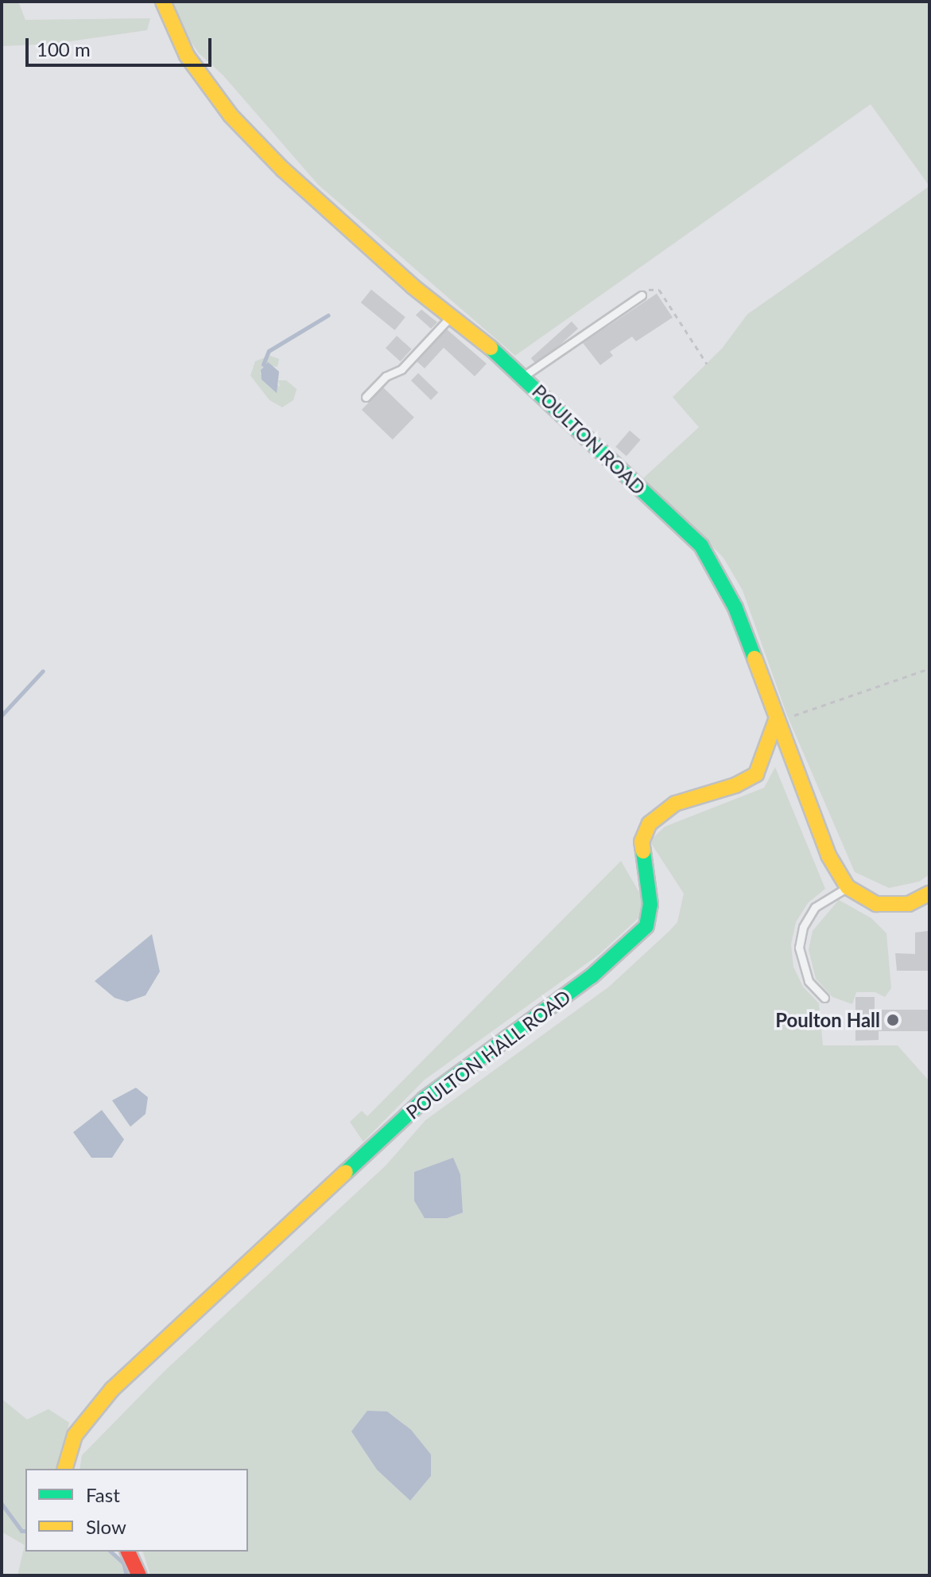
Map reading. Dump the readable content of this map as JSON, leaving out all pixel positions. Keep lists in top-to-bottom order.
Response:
{
  "streets": {
    "street": ["POULTON ROAD", "POULTON HALL ROAD"]
  },
  "crossings": [
    ["POULTON ROAD", "POULTON HALL ROAD"]
  ],
  "places": ["Poulton Hall"],
  "legend": ["Fast", "Slow"],
  "scale_bar": "100 m"
}
